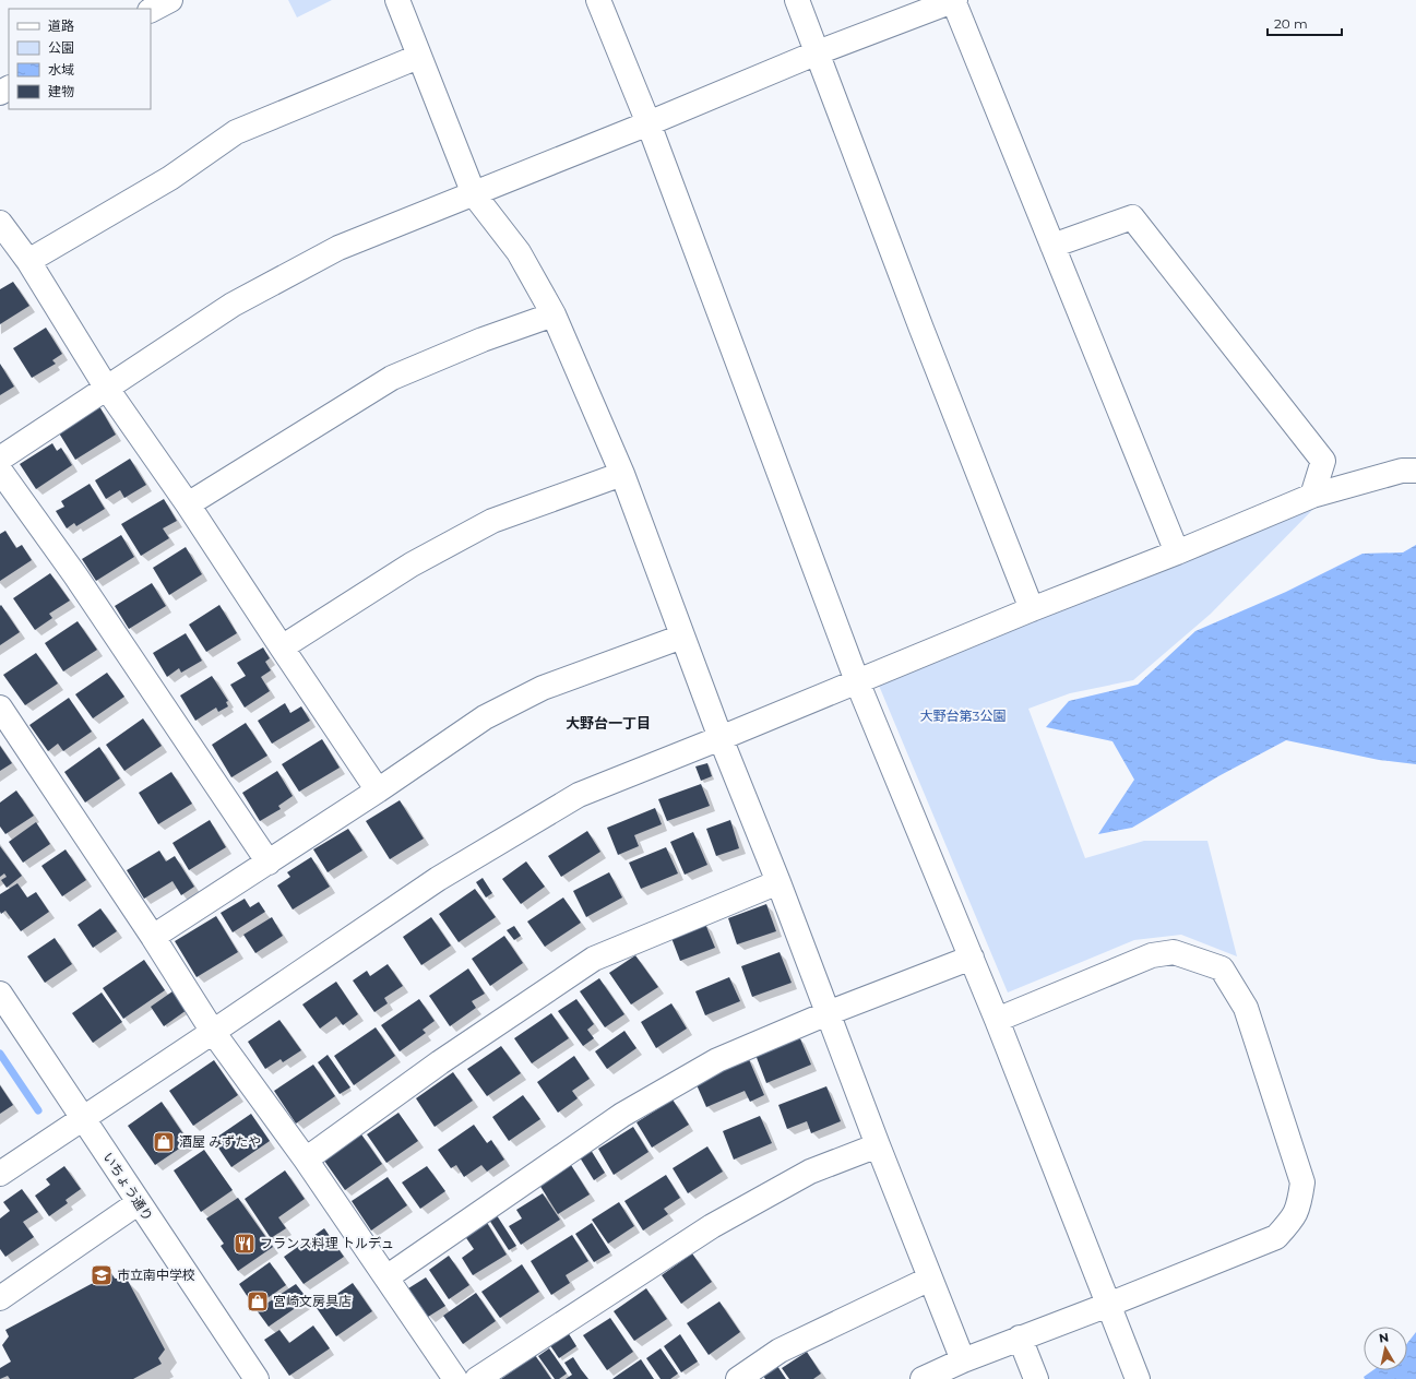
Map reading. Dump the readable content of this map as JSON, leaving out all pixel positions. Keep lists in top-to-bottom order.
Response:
{
  "streets": {
    "street": ["いちょう通り"]
  },
  "districts": ["大野台一丁目"],
  "parks": ["大野台第3公園"],
  "places": {
    "shop": ["酒屋 みずたや", "宮崎文房具店"],
    "restaurant": ["フランス料理 トルデュ"],
    "school or university": ["市立南中学校"]
  },
  "legend": [
    "道路",
    "公園",
    "水域",
    "建物"
  ],
  "scale_bar": "20 m",
  "north": "top"
}
